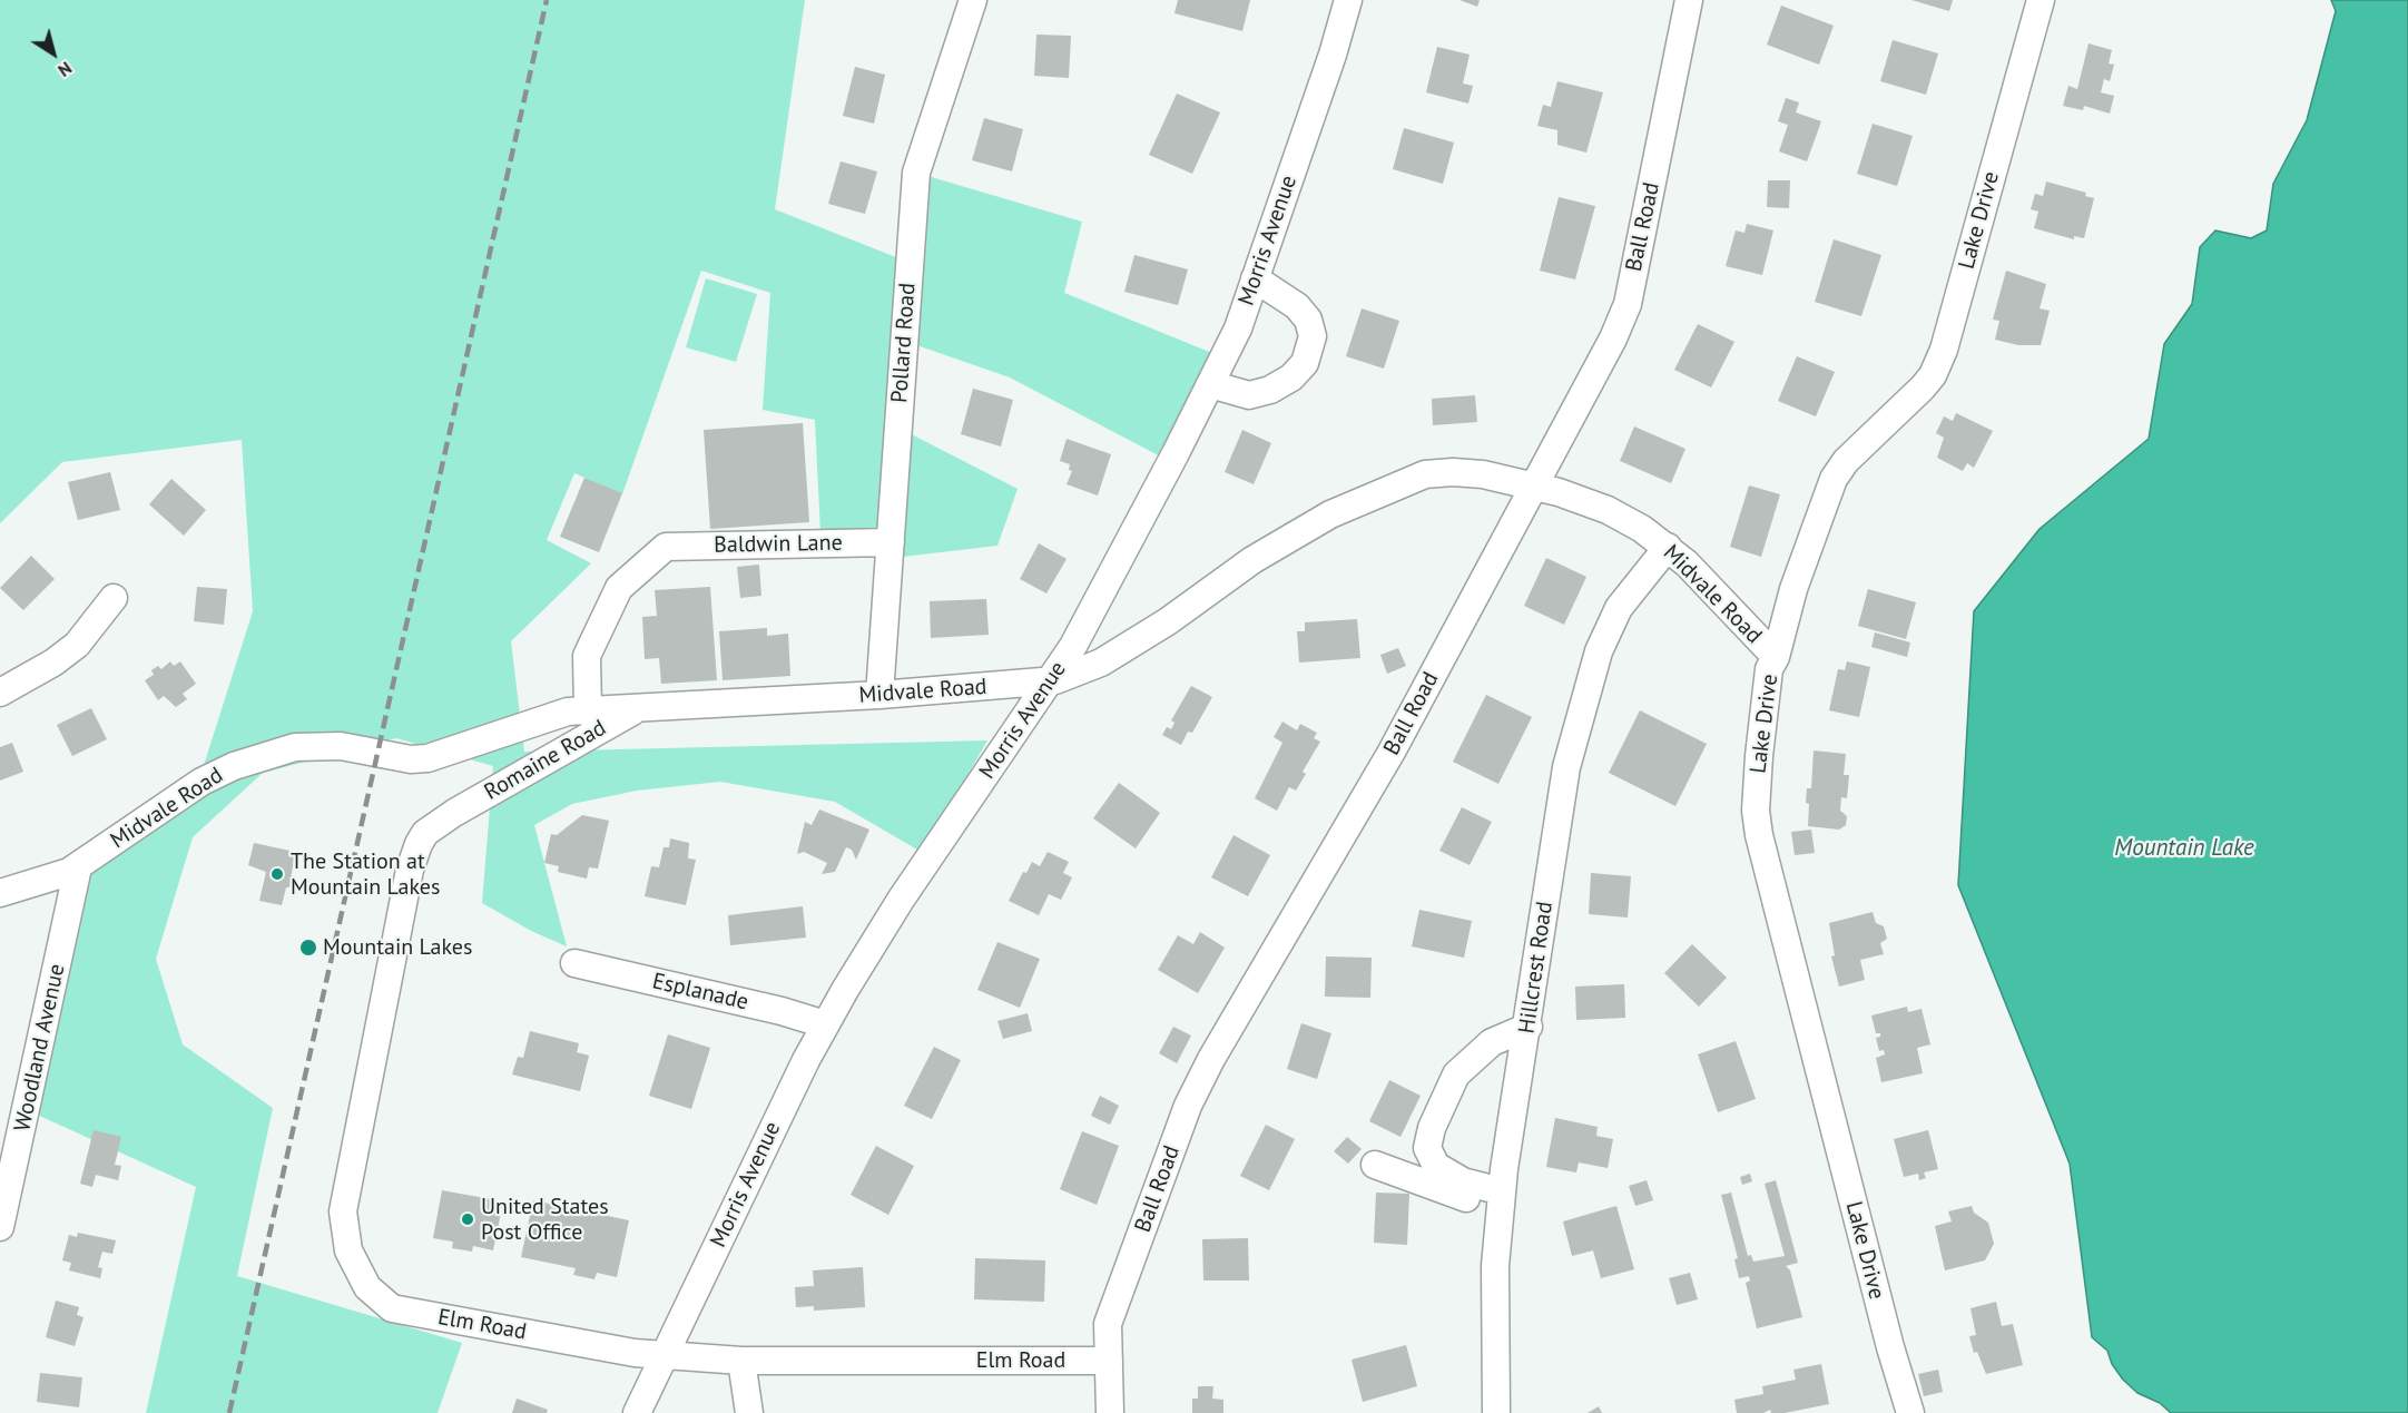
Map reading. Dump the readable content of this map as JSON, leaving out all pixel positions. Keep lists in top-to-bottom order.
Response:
{
  "streets": {
    "street": [
      "Lake Drive",
      "Ball Road",
      "Morris Avenue",
      "Pollard Road",
      "Baldwin Lane",
      "Midvale Road",
      "Romaine Road",
      "Hillcrest Road",
      "Esplanade",
      "Woodland Avenue",
      "Elm Road"
    ]
  },
  "crossings": [
    ["Lake Drive", "Midvale Road"],
    ["Ball Road", "Midvale Road"],
    ["Ball Road", "Elm Road"],
    ["Morris Avenue", "Midvale Road"],
    ["Morris Avenue", "Esplanade"],
    ["Morris Avenue", "Elm Road"],
    ["Pollard Road", "Baldwin Lane"],
    ["Pollard Road", "Midvale Road"],
    ["Baldwin Lane", "Romaine Road"],
    ["Midvale Road", "Romaine Road"],
    ["Midvale Road", "Hillcrest Road"],
    ["Midvale Road", "Woodland Avenue"],
    ["Romaine Road", "Elm Road"]
  ],
  "water": ["Mountain Lake"],
  "places": ["The Station at Mountain Lakes", "Mountain Lakes", "United States Post Office"],
  "north": "bottom right"
}
